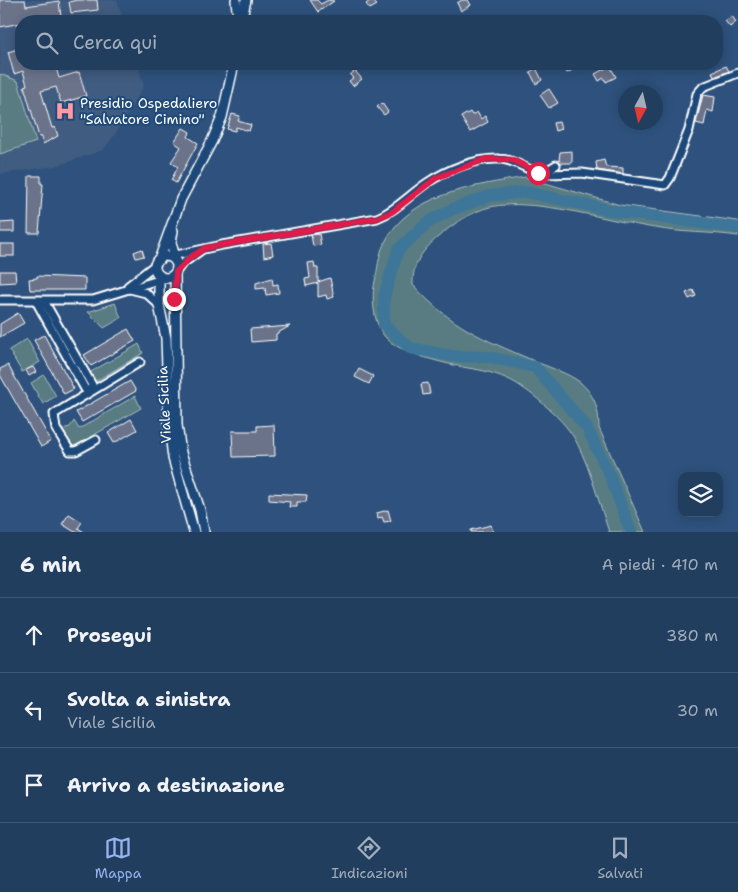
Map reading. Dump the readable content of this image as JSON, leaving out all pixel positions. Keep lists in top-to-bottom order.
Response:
{
  "streets": {
    "main road": ["Viale Sicilia"]
  },
  "places": {
    "hospital": ["Presidio Ospedaliero \"Salvatore Cimino\""]
  },
  "north": "bottom",
  "page": {
    "search": "Cerca qui",
    "heading": ["6 min", "A piedi · 410 m"],
    "list": [
      ["Prosegui", "380 m"],
      ["Svolta a sinistra", "Viale Sicilia", "30 m"],
      "Arrivo a destinazione"
    ],
    "nav": ["Mappa", "Indicazioni", "Salvati"]
  }
}
